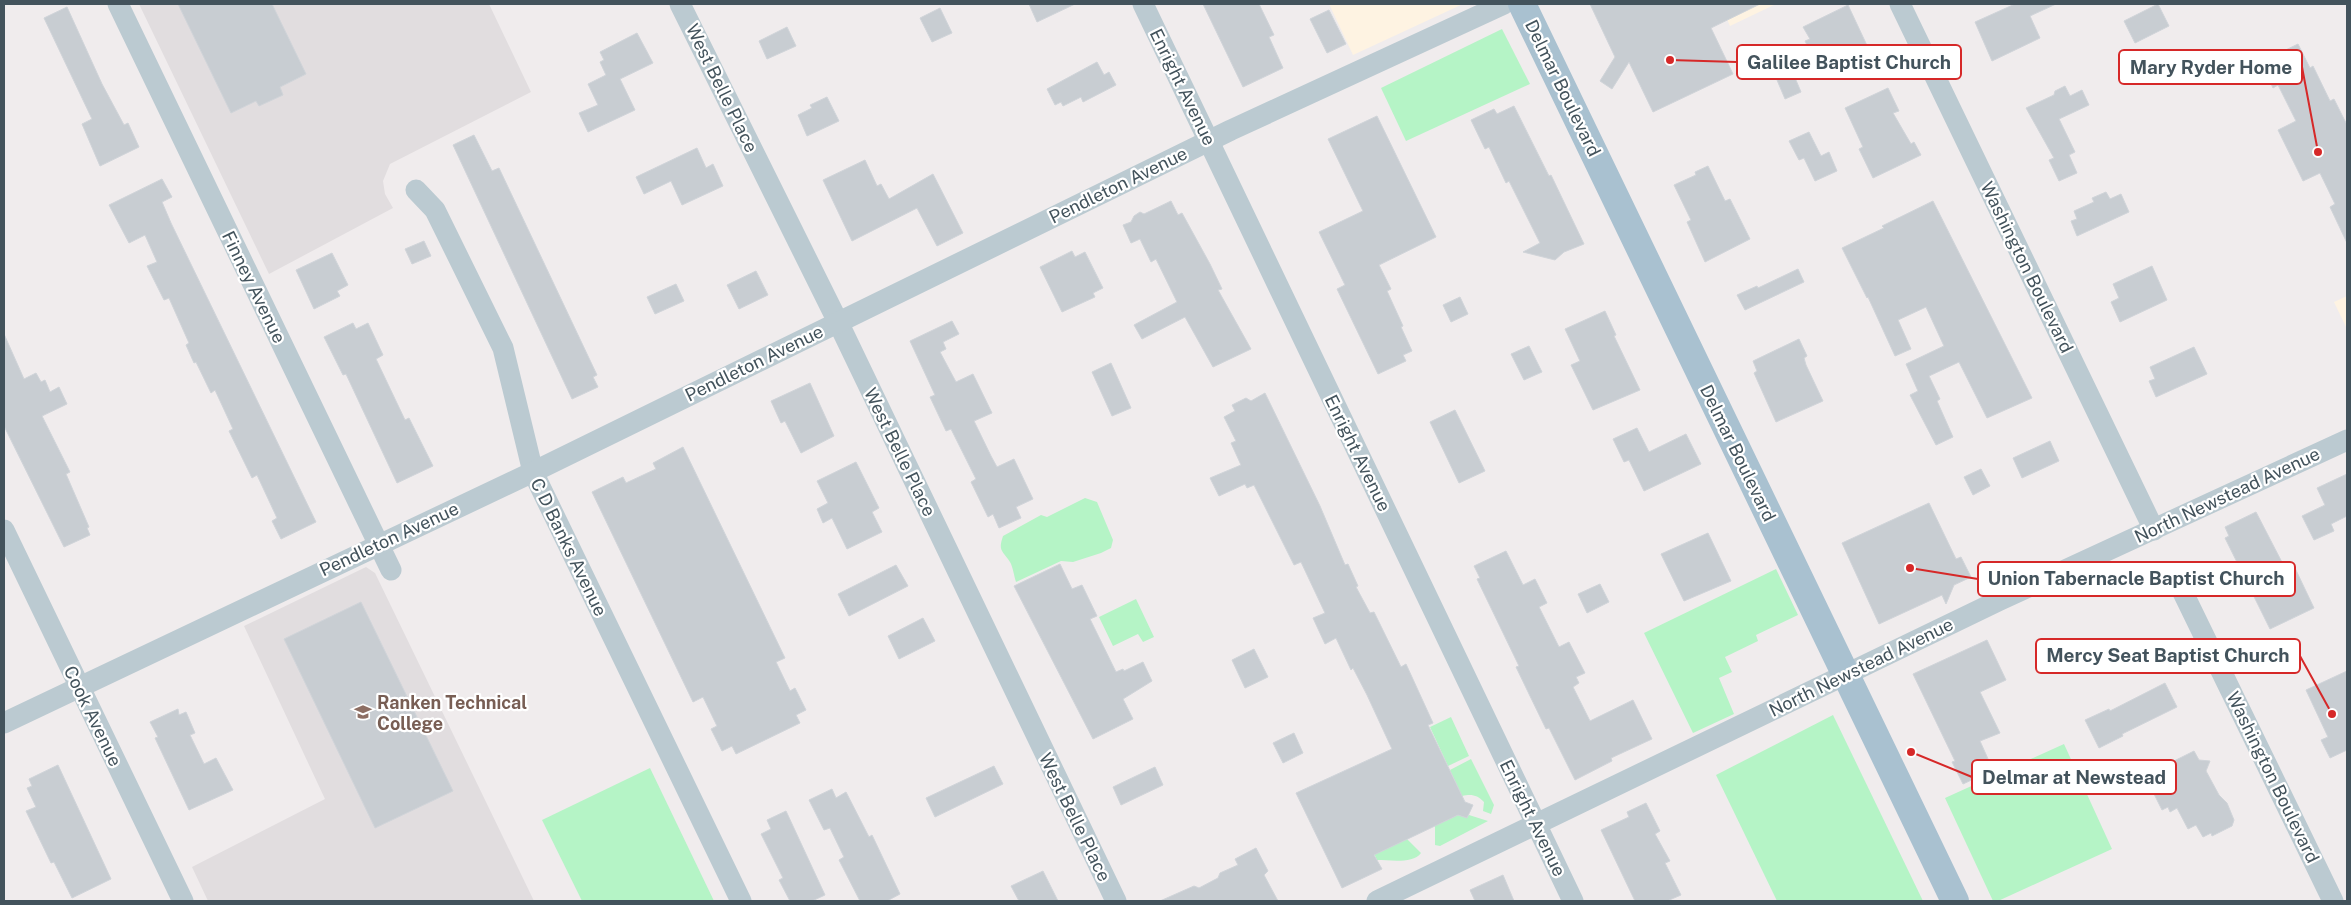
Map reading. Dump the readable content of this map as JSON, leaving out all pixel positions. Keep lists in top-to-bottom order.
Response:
{
  "streets": {
    "main road": ["Delmar Boulevard"],
    "street": [
      "Enright Avenue",
      "West Belle Place",
      "Pendleton Avenue",
      "Washington Boulevard",
      "Finney Avenue",
      "North Newstead Avenue",
      "C D Banks Avenue",
      "Cook Avenue"
    ]
  },
  "crossings": [
    ["Enright Avenue", "Pendleton Avenue"],
    ["Enright Avenue", "North Newstead Avenue"],
    ["West Belle Place", "Pendleton Avenue"],
    ["Delmar Boulevard", "North Newstead Avenue"],
    ["Pendleton Avenue", "Finney Avenue"],
    ["Pendleton Avenue", "C D Banks Avenue"],
    ["Pendleton Avenue", "Cook Avenue"],
    ["Washington Boulevard", "North Newstead Avenue"]
  ],
  "places": {
    "other": [
      "Galilee Baptist Church",
      "Mary Ryder Home",
      "Union Tabernacle Baptist Church",
      "Mercy Seat Baptist Church",
      "Delmar at Newstead"
    ],
    "school or university": ["Ranken Technical College"]
  }
}
